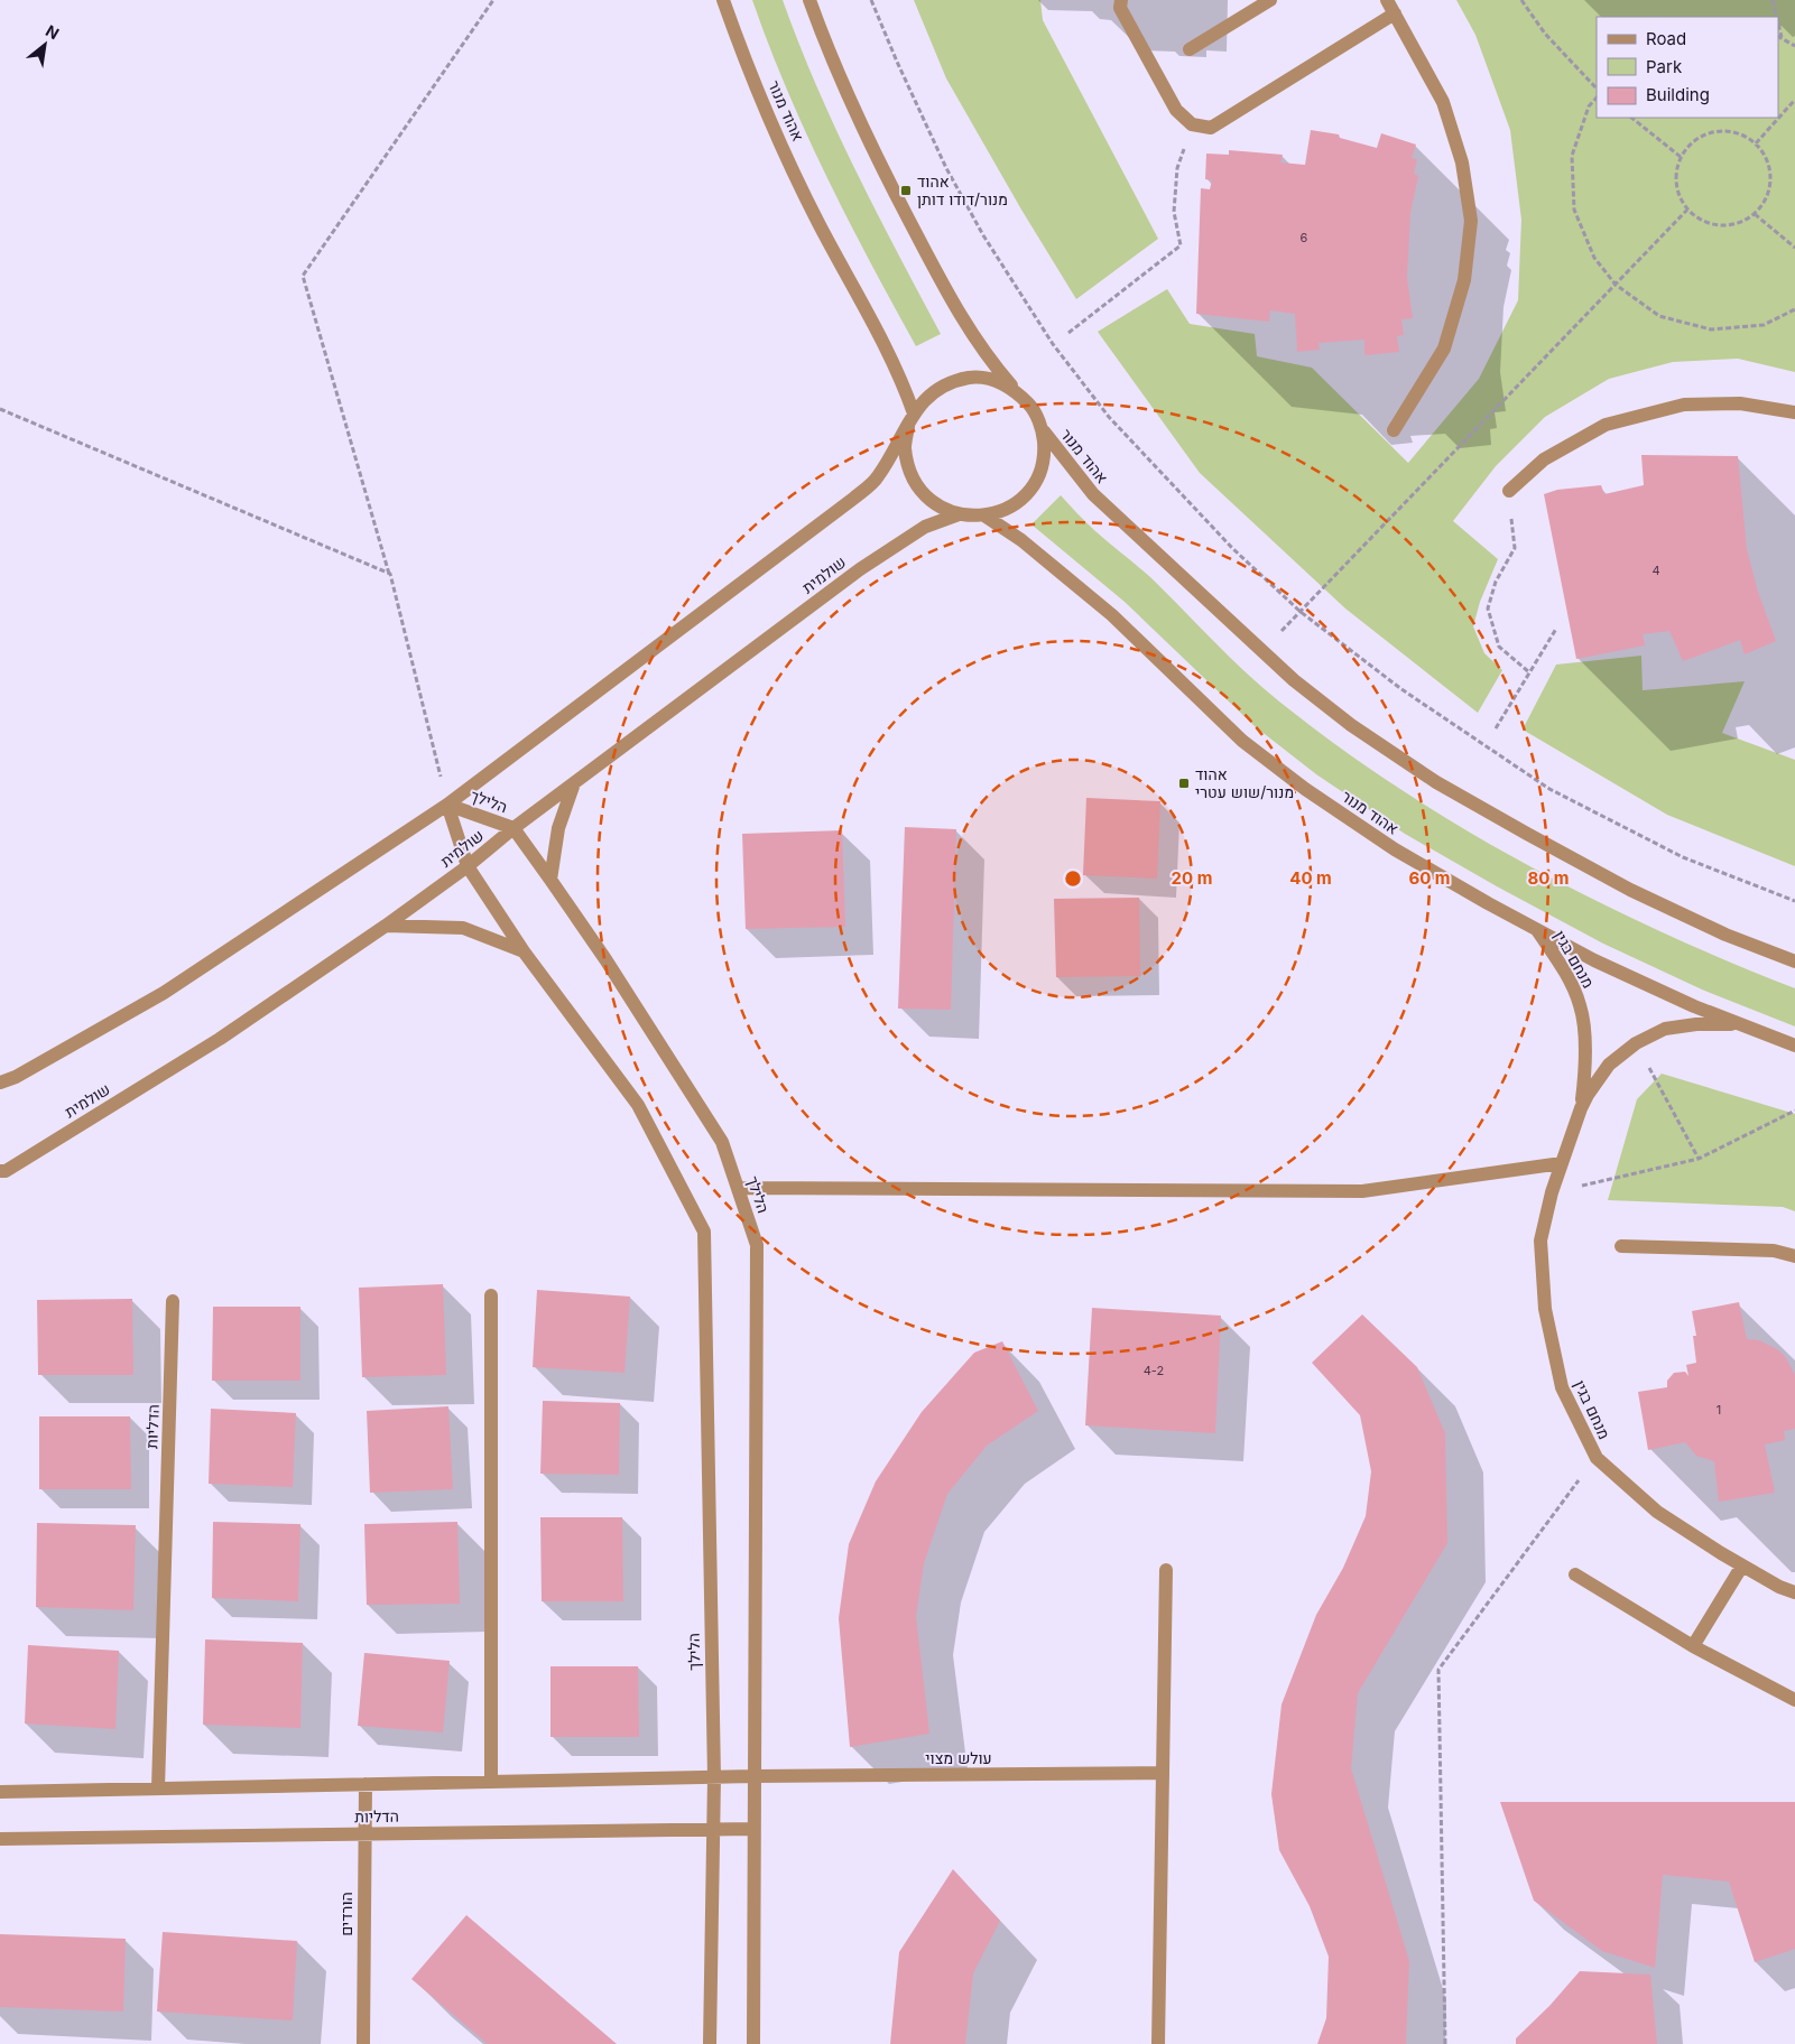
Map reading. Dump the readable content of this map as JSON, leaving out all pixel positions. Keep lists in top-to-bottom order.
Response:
{
  "streets": {
    "street": [
      "אהוד מנור",
      "שולמית",
      "הלילך",
      "מנחם בגין",
      "הדליות",
      "עולש מצוי",
      "הורדים"
    ]
  },
  "crossings": [
    ["אהוד מנור", "שולמית"],
    ["אהוד מנור", "מנחם בגין"],
    ["שולמית", "הלילך"],
    ["הלילך", "הדליות"],
    ["הלילך", "עולש מצוי"],
    ["הדליות", "הורדים"]
  ],
  "places": {
    "transit": ["אהוד מנור/דודו דותן", "אהוד מנור/שוש עטרי"]
  },
  "house_numbers": [
    "6",
    "4",
    "4-2",
    "1"
  ],
  "legend": ["Road", "Park", "Building"],
  "north": "top right",
  "rings": [
    "20 m",
    "40 m",
    "60 m",
    "80 m"
  ]
}
